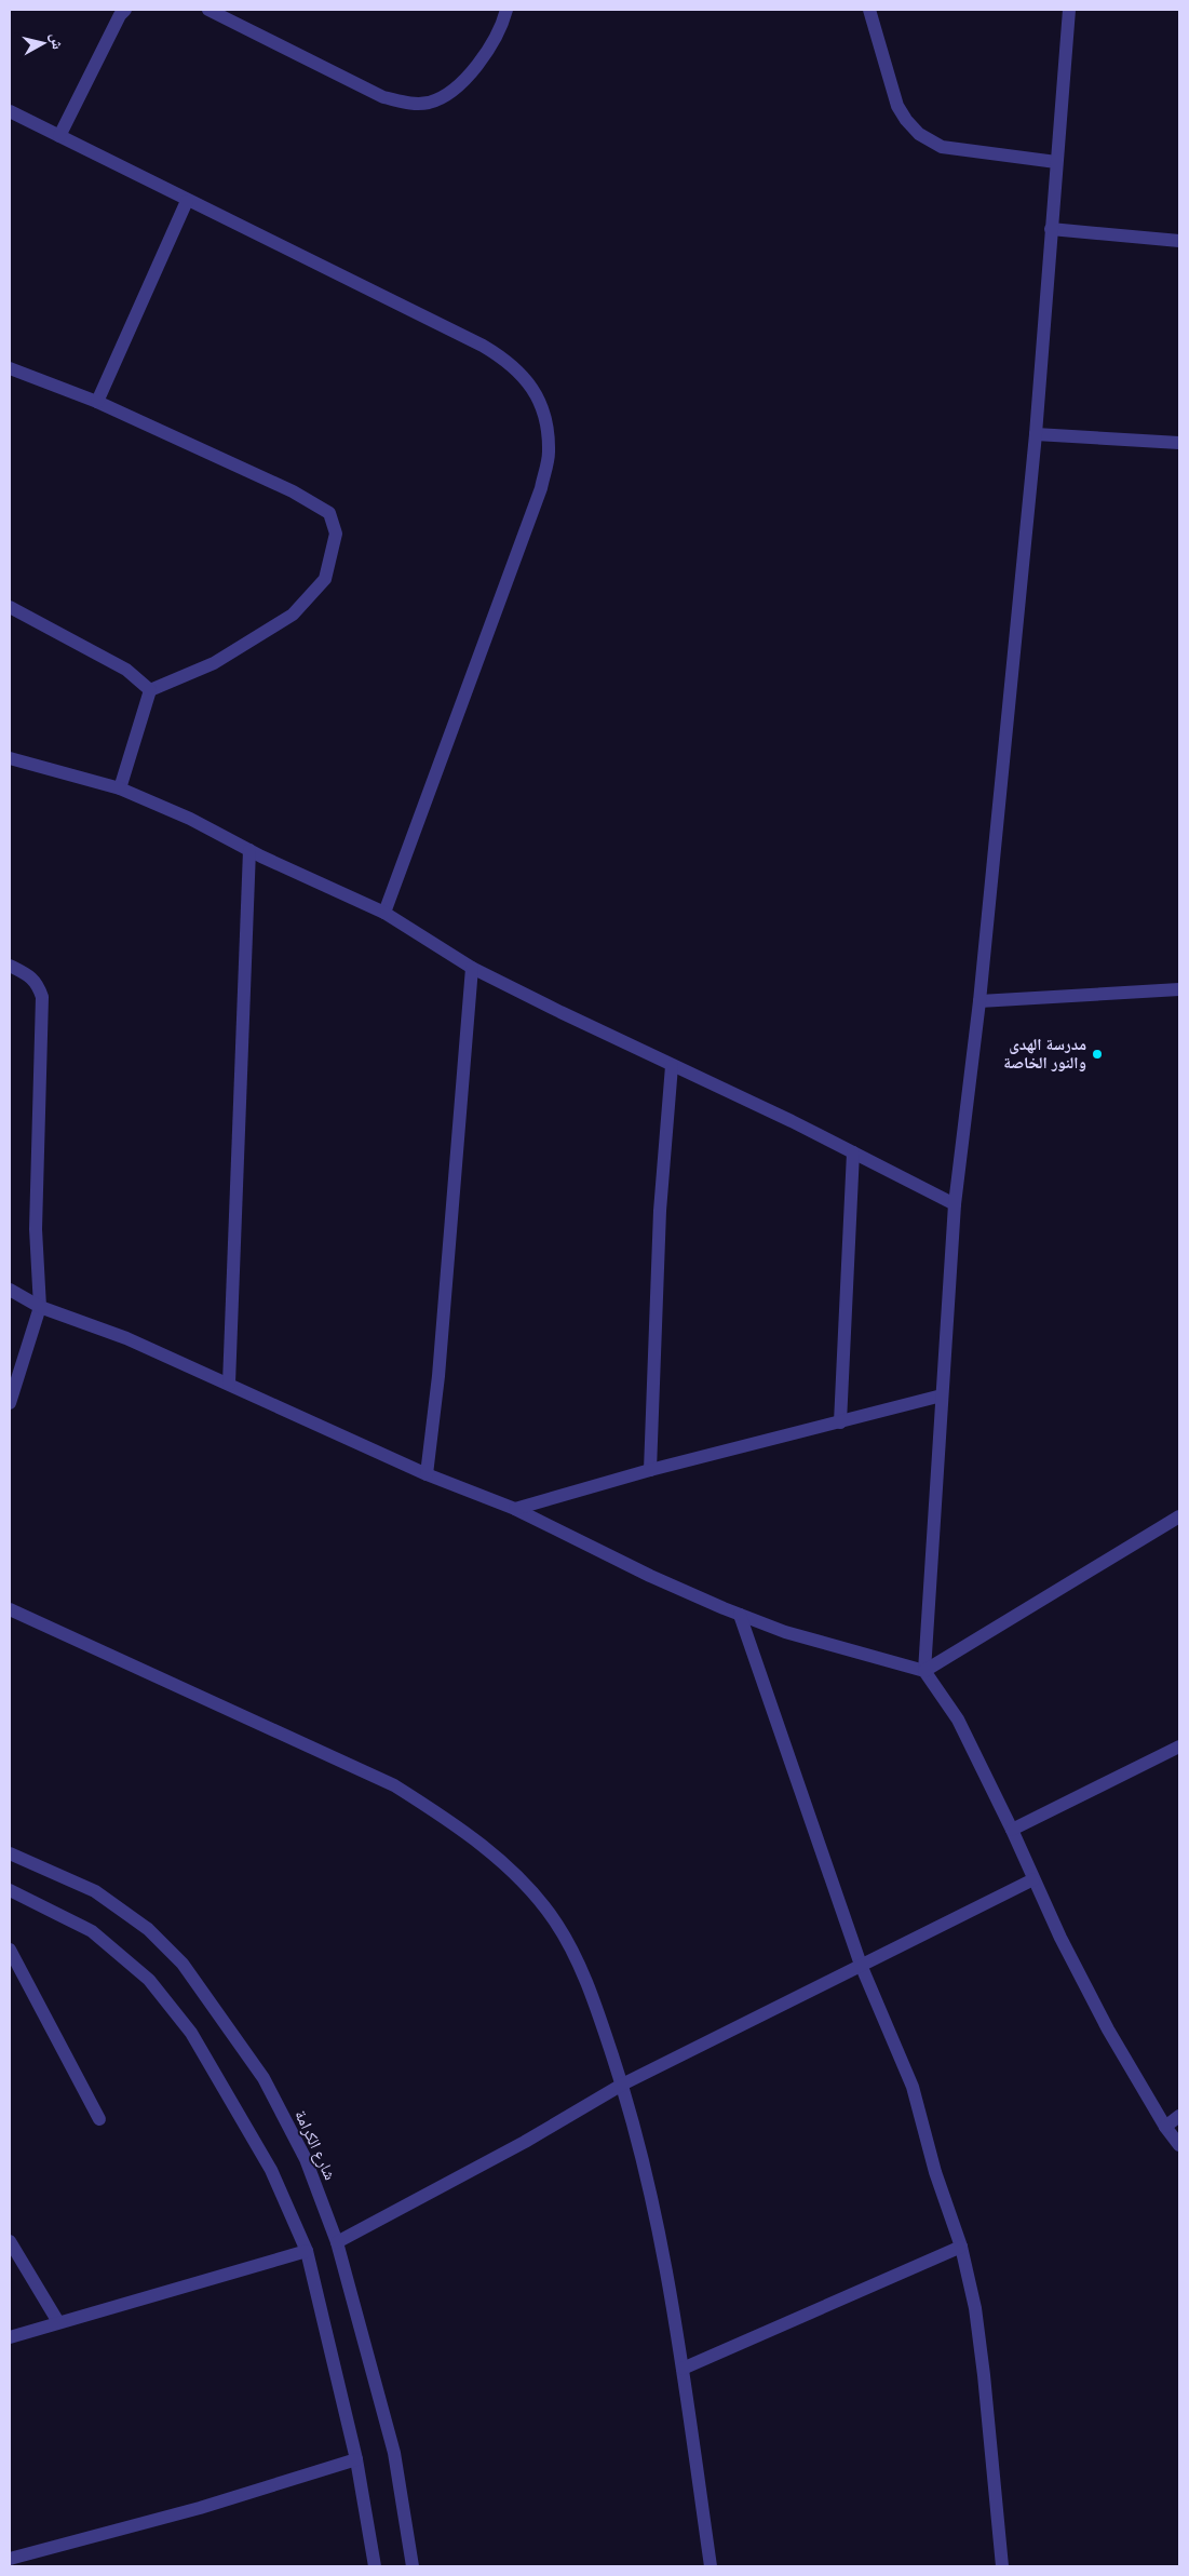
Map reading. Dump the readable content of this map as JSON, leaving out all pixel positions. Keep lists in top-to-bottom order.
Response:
{
  "streets": {
    "street": ["شارع الكرامة"]
  },
  "places": ["مدرسة الهدى والنور الخاصة"],
  "north": "right"
}
